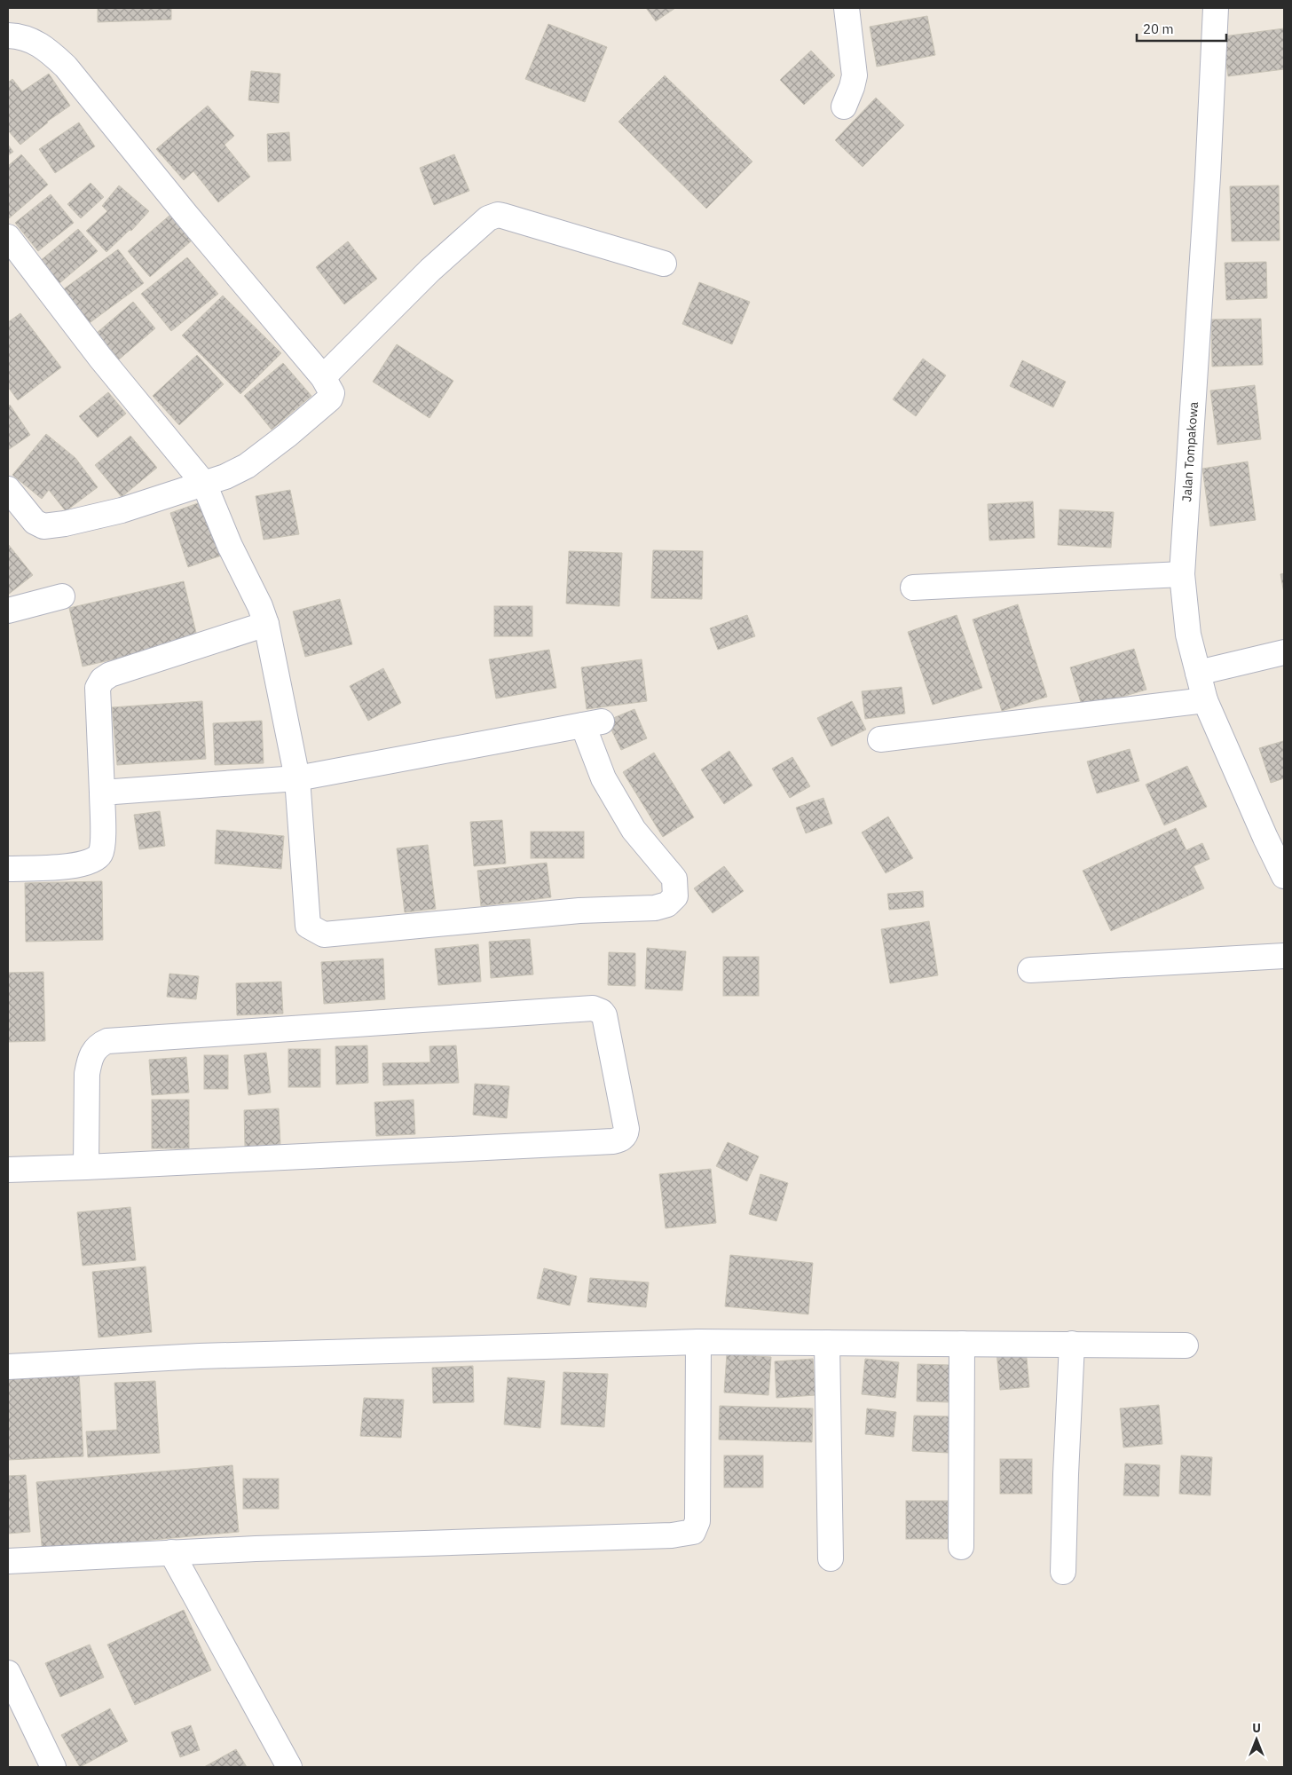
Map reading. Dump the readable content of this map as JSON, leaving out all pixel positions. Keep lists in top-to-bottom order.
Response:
{
  "streets": {
    "street": ["Jalan Tompakowa"]
  },
  "scale_bar": "20 m",
  "north": "top"
}
